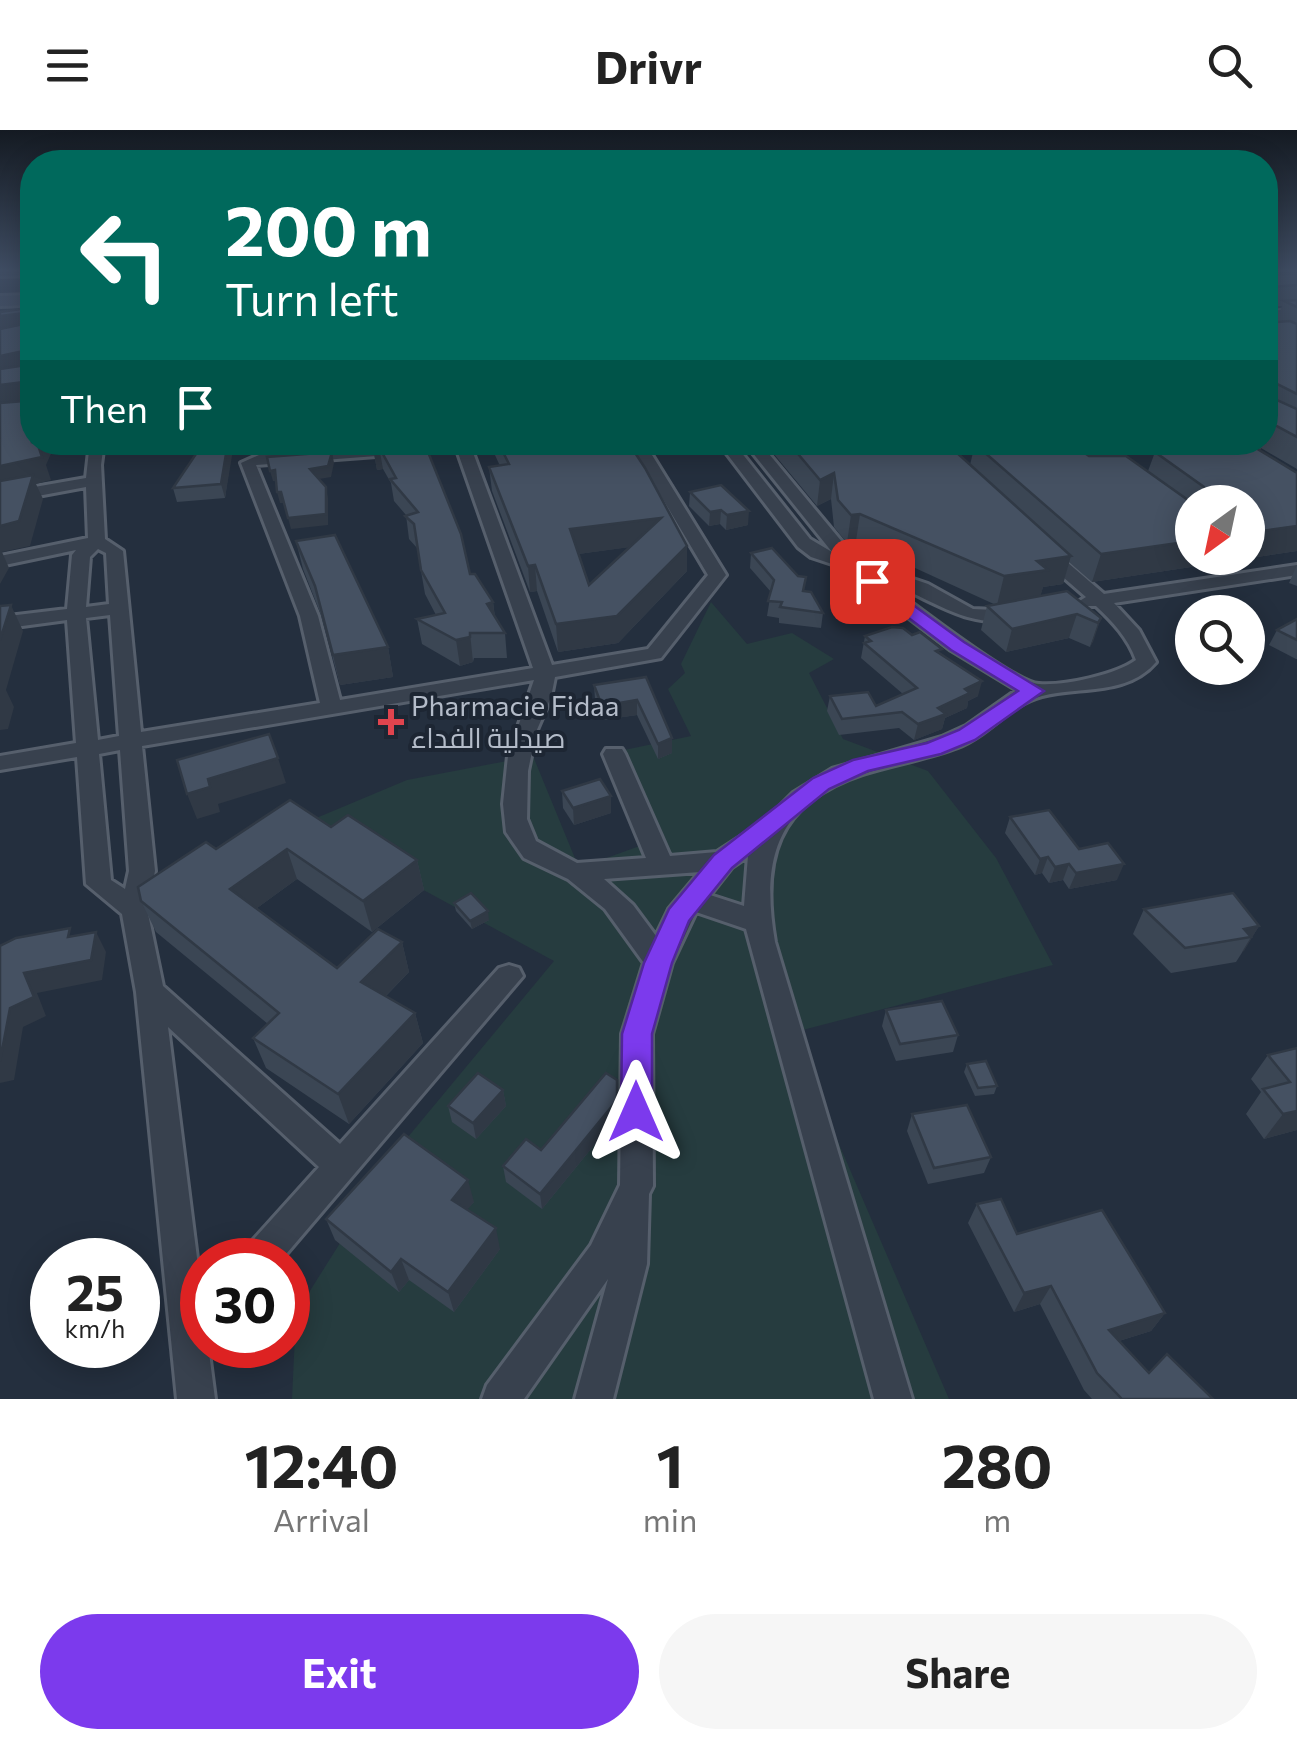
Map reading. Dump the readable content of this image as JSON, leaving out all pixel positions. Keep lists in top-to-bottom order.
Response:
{
  "places": {
    "health": ["Pharmacie Fidaa صيدلية الفداء"]
  },
  "north": "bottom left",
  "page": {
    "header": "Drivr",
    "turn": ["200 m", "Turn left"],
    "then": "Then",
    "speed": "25 km/h",
    "limit": "30",
    "eta": [
      "12:40",
      "Arrival",
      "1",
      "min",
      "280",
      "m"
    ],
    "buttons": ["Exit", "Share"]
  }
}
